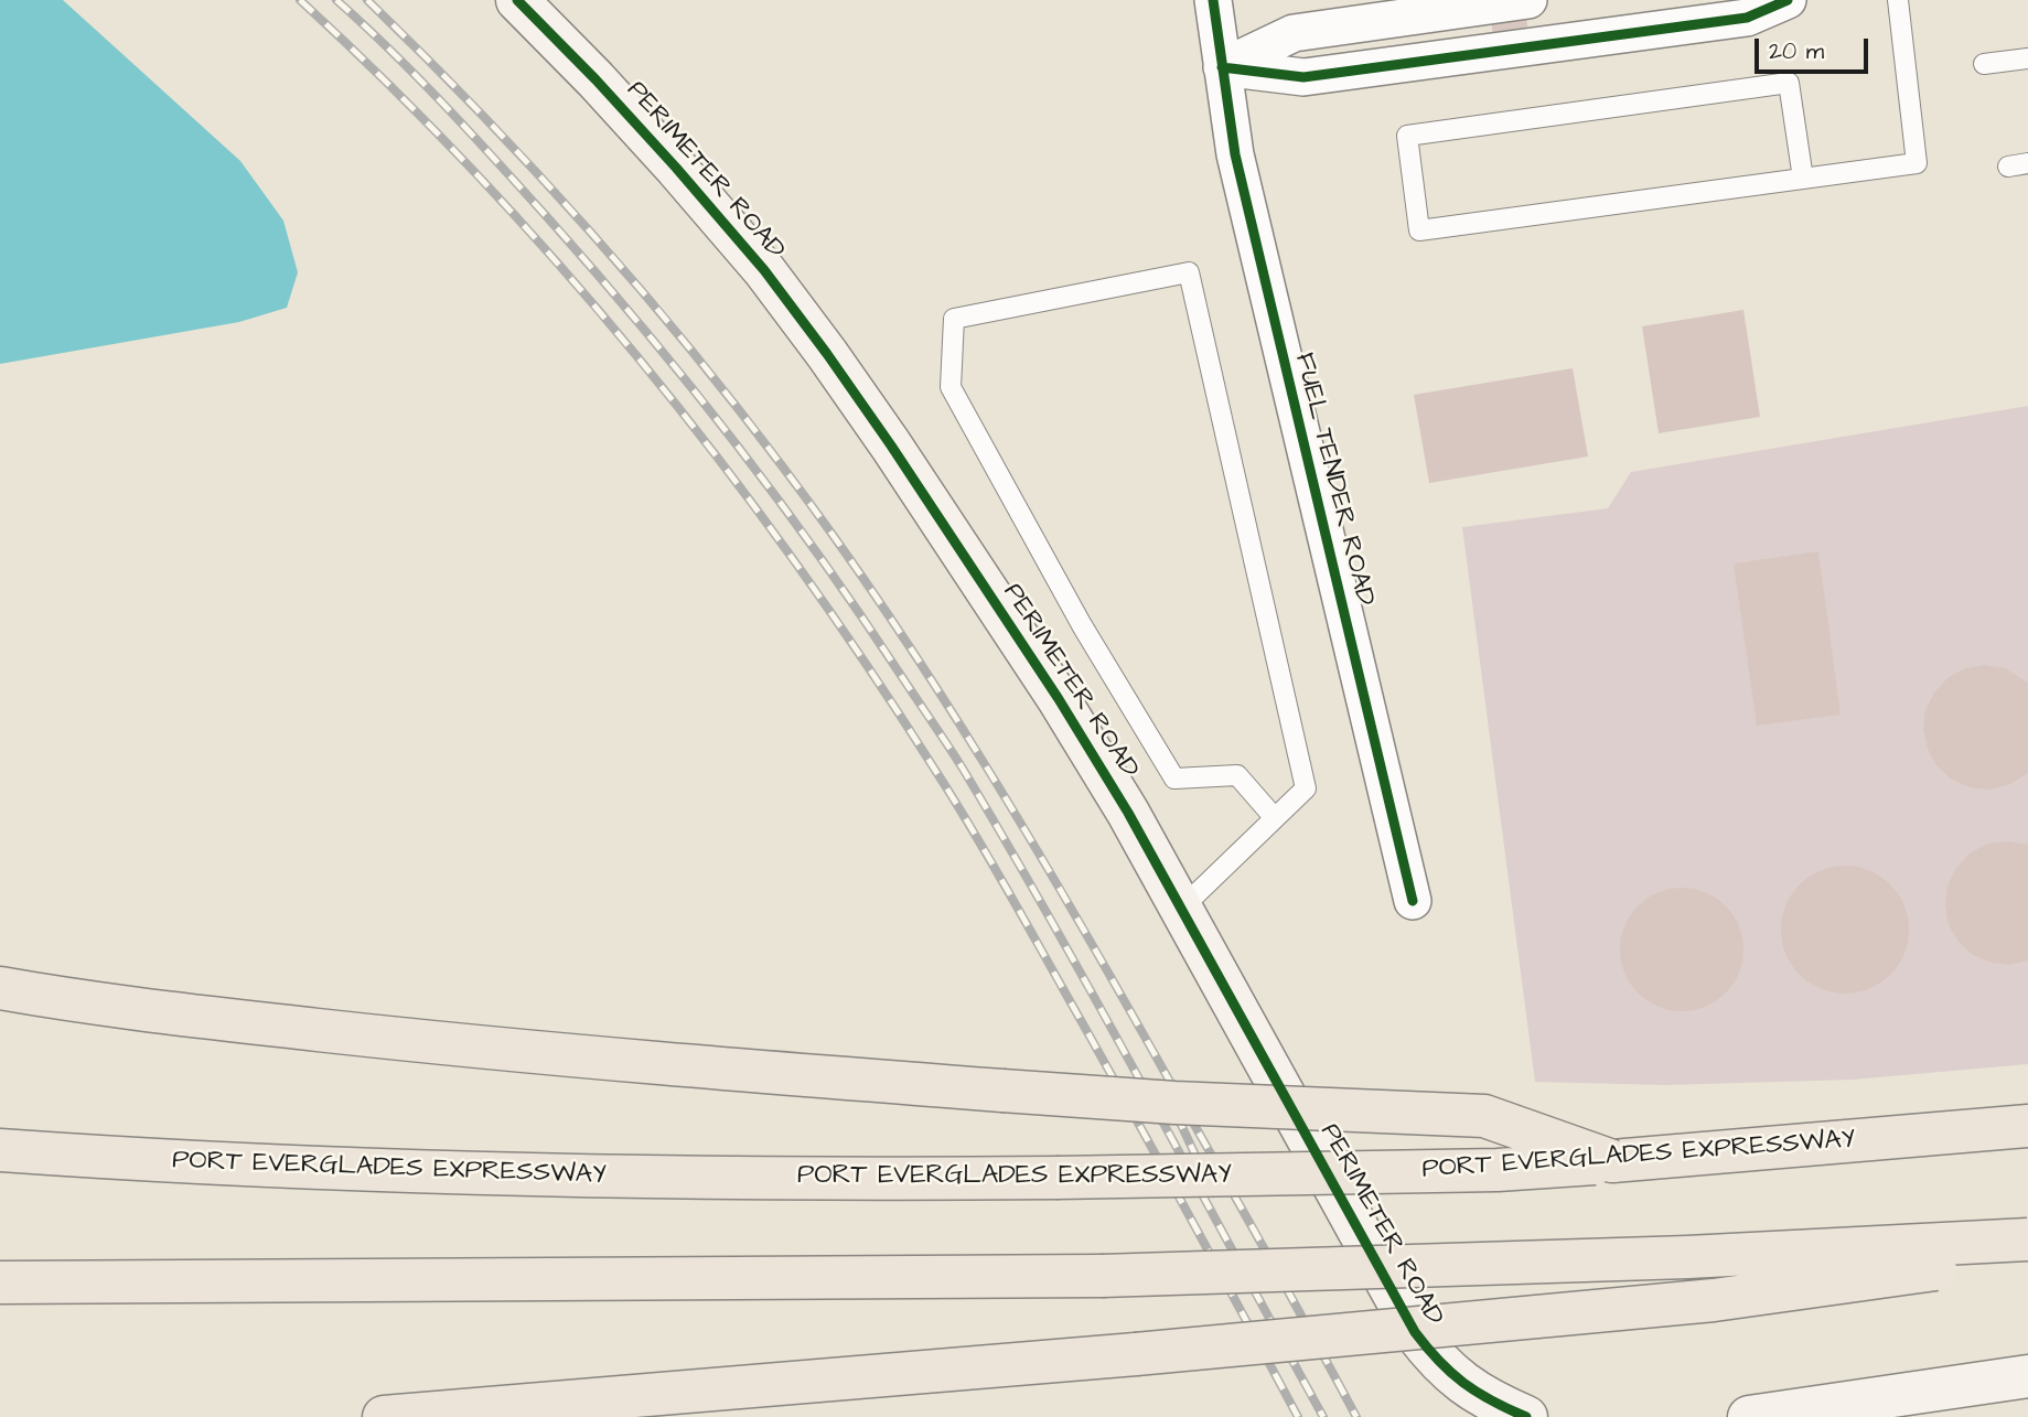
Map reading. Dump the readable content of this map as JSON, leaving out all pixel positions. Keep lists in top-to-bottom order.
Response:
{
  "streets": {
    "highway": ["PORT EVERGLADES EXPRESSWAY"],
    "street": ["PERIMETER ROAD", "FUEL TENDER ROAD"]
  },
  "scale_bar": "20 m"
}
